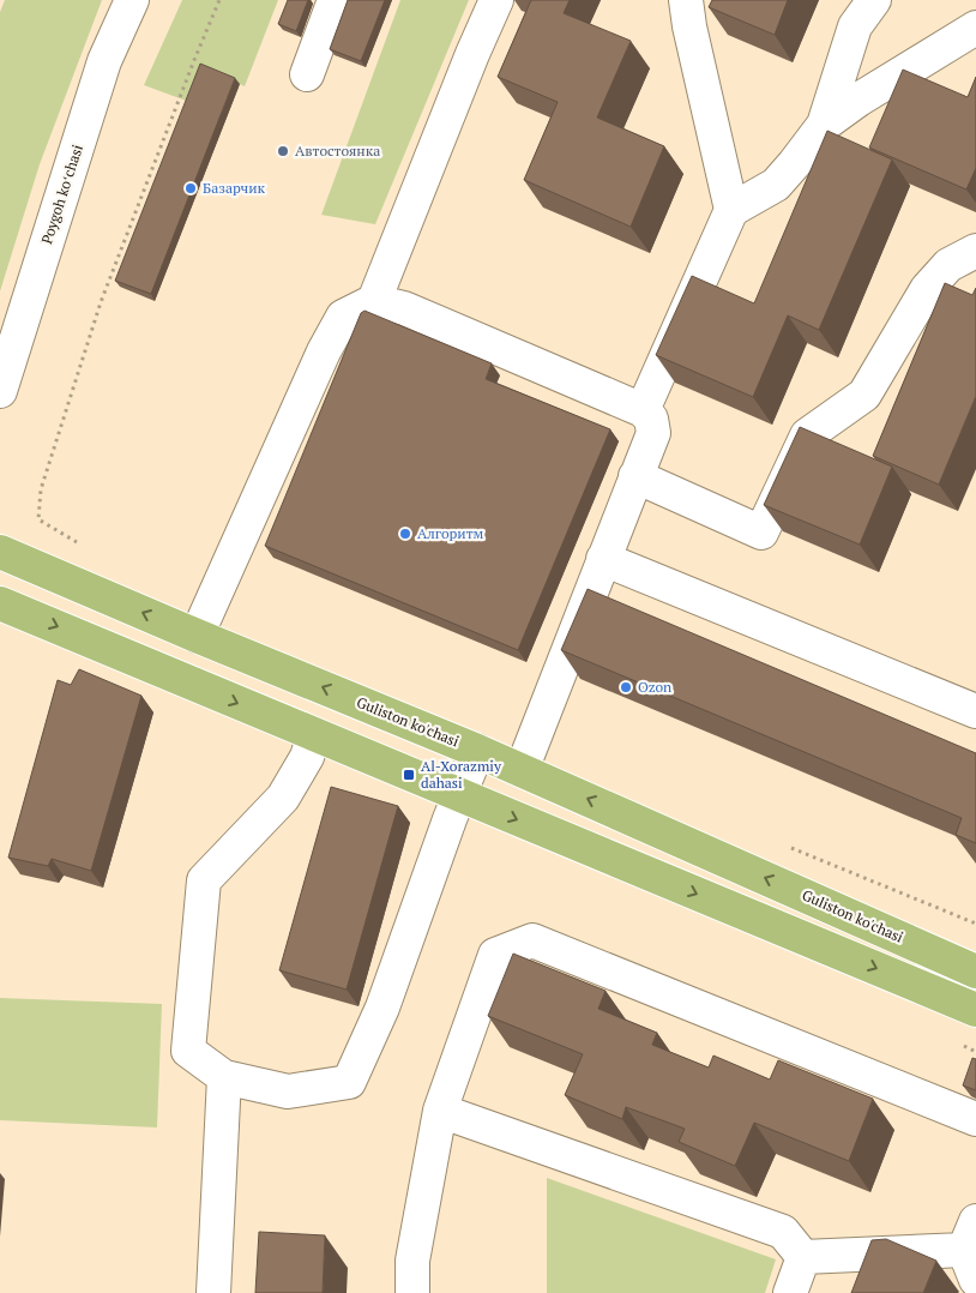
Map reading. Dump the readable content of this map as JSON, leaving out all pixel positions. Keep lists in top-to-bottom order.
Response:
{
  "streets": {
    "main road": ["Guliston ko'chasi"],
    "street": ["Poygoh koʻchasi"]
  },
  "places": {
    "other": [
      "Автостоянка",
      "Базарчик",
      "Алгоритм",
      "Ozon"
    ],
    "transit": ["Al-Xorazmiy dahasi"]
  }
}
